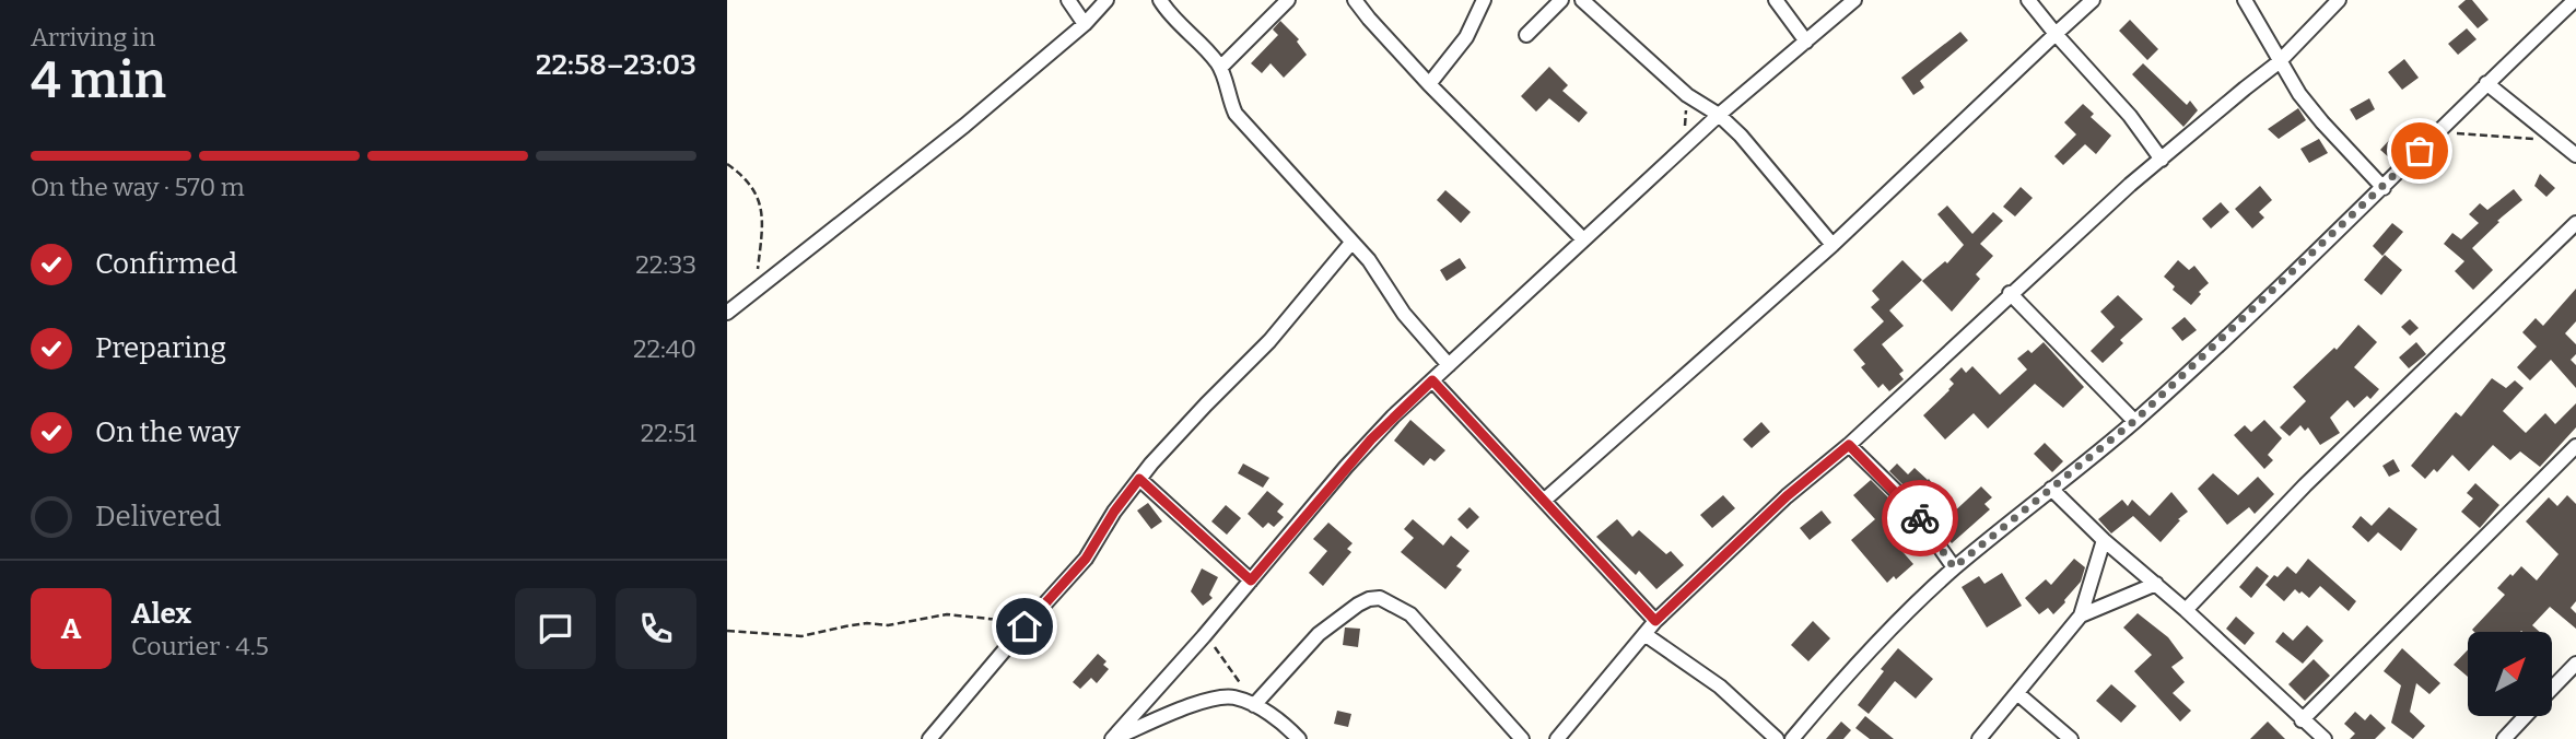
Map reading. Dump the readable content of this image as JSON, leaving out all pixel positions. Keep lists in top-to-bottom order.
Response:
{
  "north": "top right",
  "page": {
    "heading": ["4 min", "Arriving in", "22:58–23:03"],
    "panel": ["Alex", "Courier · 4.5"],
    "bar": "On the way · 570 m",
    "list": [
      ["Confirmed", "22:33"],
      ["Preparing", "22:40"],
      ["On the way", "22:51"],
      "Delivered"
    ],
    "round": "A"
  }
}
